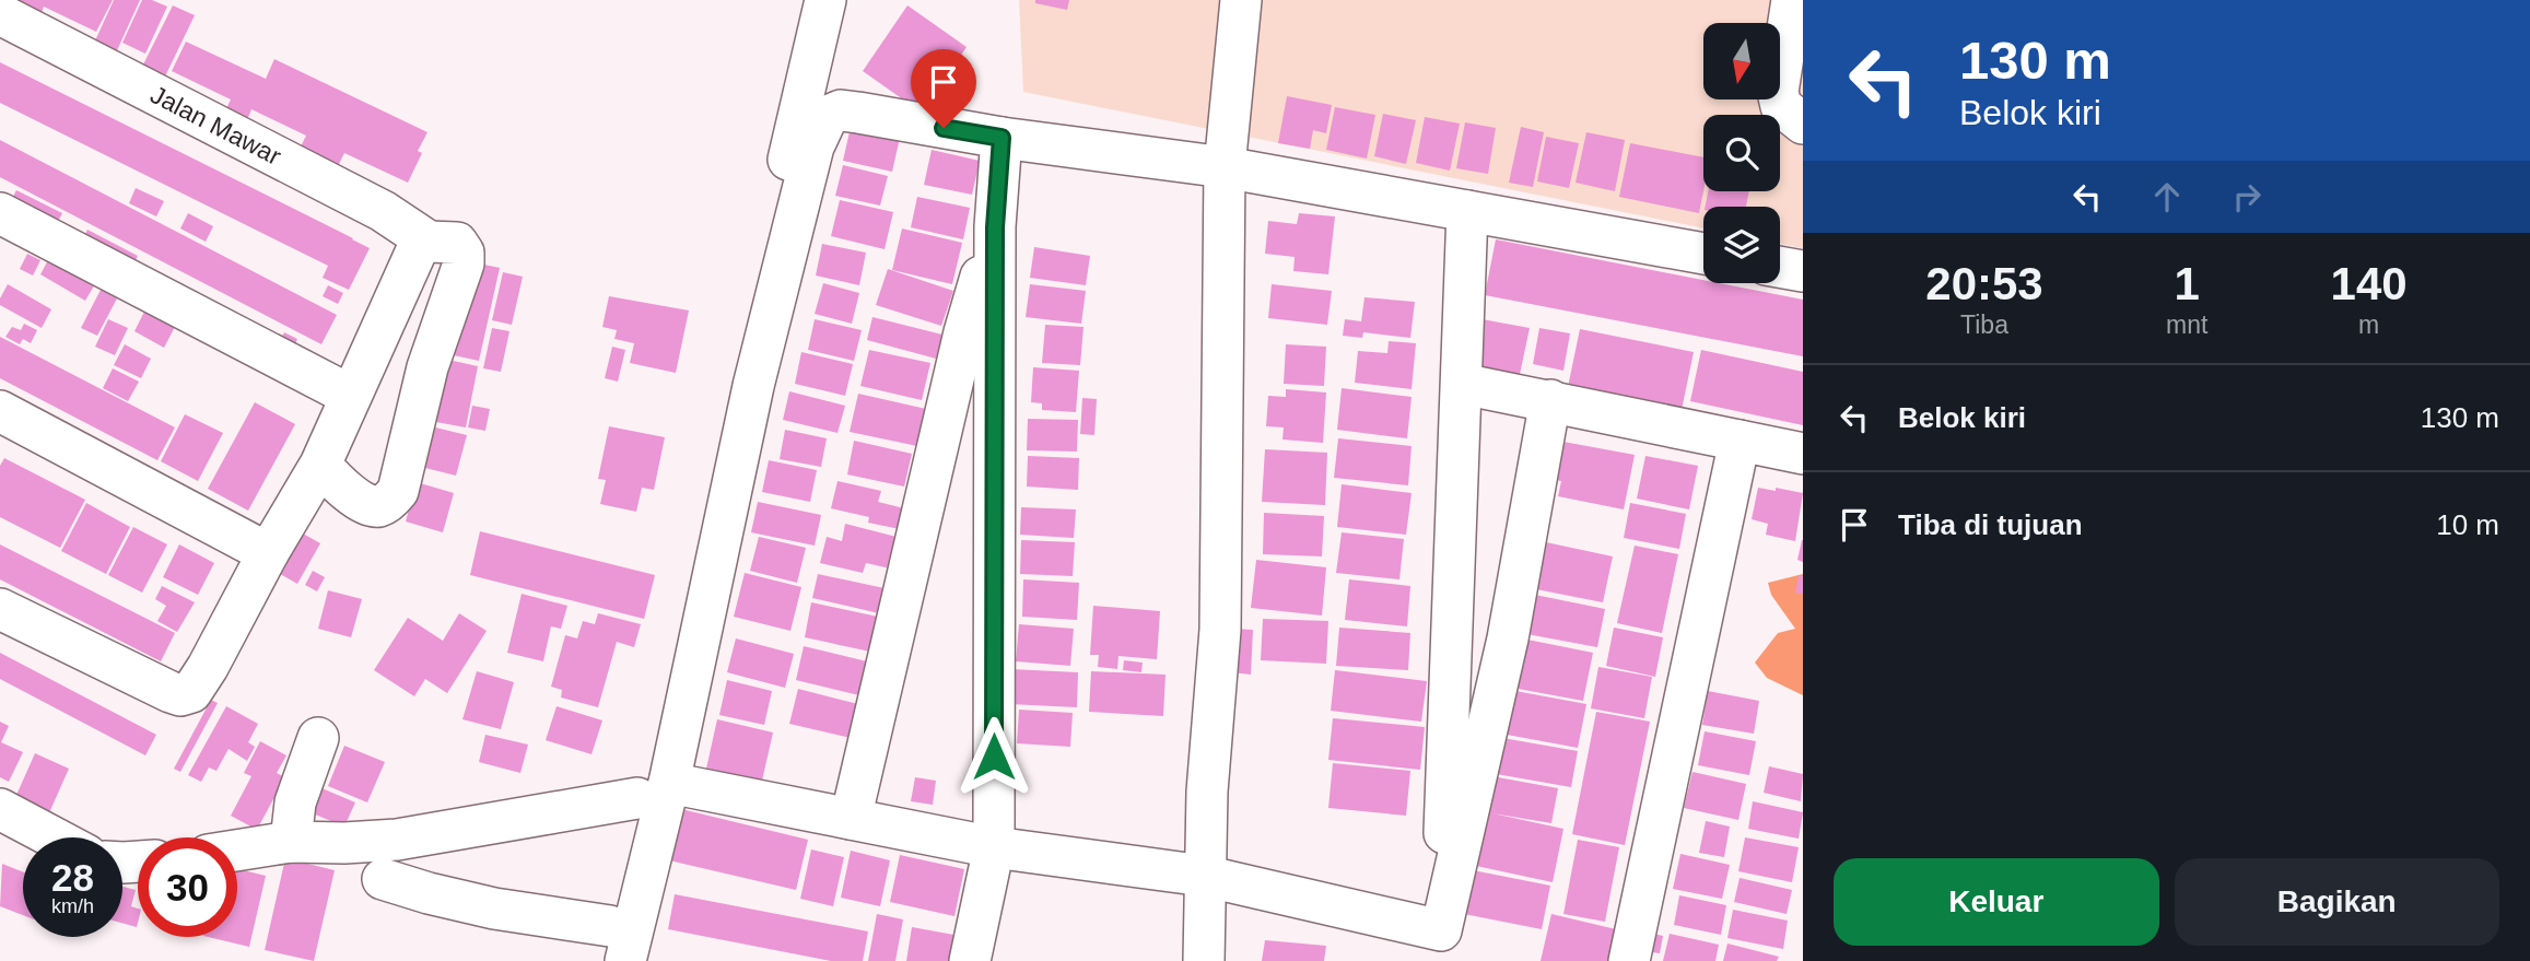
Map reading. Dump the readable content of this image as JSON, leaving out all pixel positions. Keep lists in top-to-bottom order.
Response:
{
  "streets": {
    "street": ["Jalan Mawar"]
  },
  "north": "bottom",
  "page": {
    "turn": ["130 m", "Belok kiri"],
    "eta": [
      "20:53",
      "Tiba",
      "1",
      "mnt",
      "140",
      "m"
    ],
    "list": [
      {
        "name": "Belok kiri",
        "value": "130 m"
      },
      {
        "name": "Tiba di tujuan",
        "value": "10 m"
      }
    ],
    "speed": "28 km/h",
    "limit": "30",
    "buttons": ["Keluar", "Bagikan"]
  }
}
